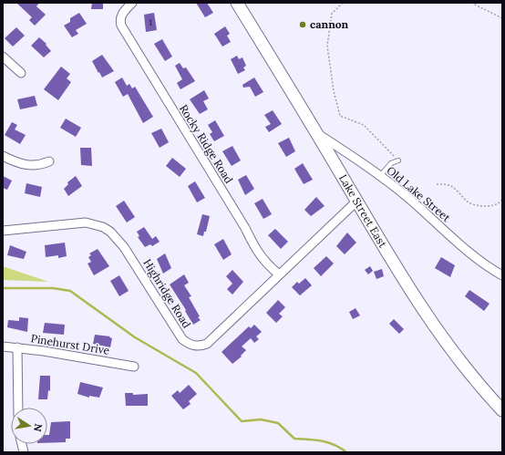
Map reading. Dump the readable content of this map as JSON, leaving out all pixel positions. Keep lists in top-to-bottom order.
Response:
{
  "streets": {
    "main road": ["Lake Street East"],
    "street": [
      "Rocky Ridge Road",
      "Old Lake Street",
      "Highridge Road",
      "Pinehurst Drive"
    ]
  },
  "crossings": [
    ["Rocky Ridge Road", "Highridge Road"],
    ["Old Lake Street", "Lake Street East"],
    ["Lake Street East", "Highridge Road"]
  ],
  "places": ["cannon"],
  "house_numbers": ["1"],
  "north": "right"
}
